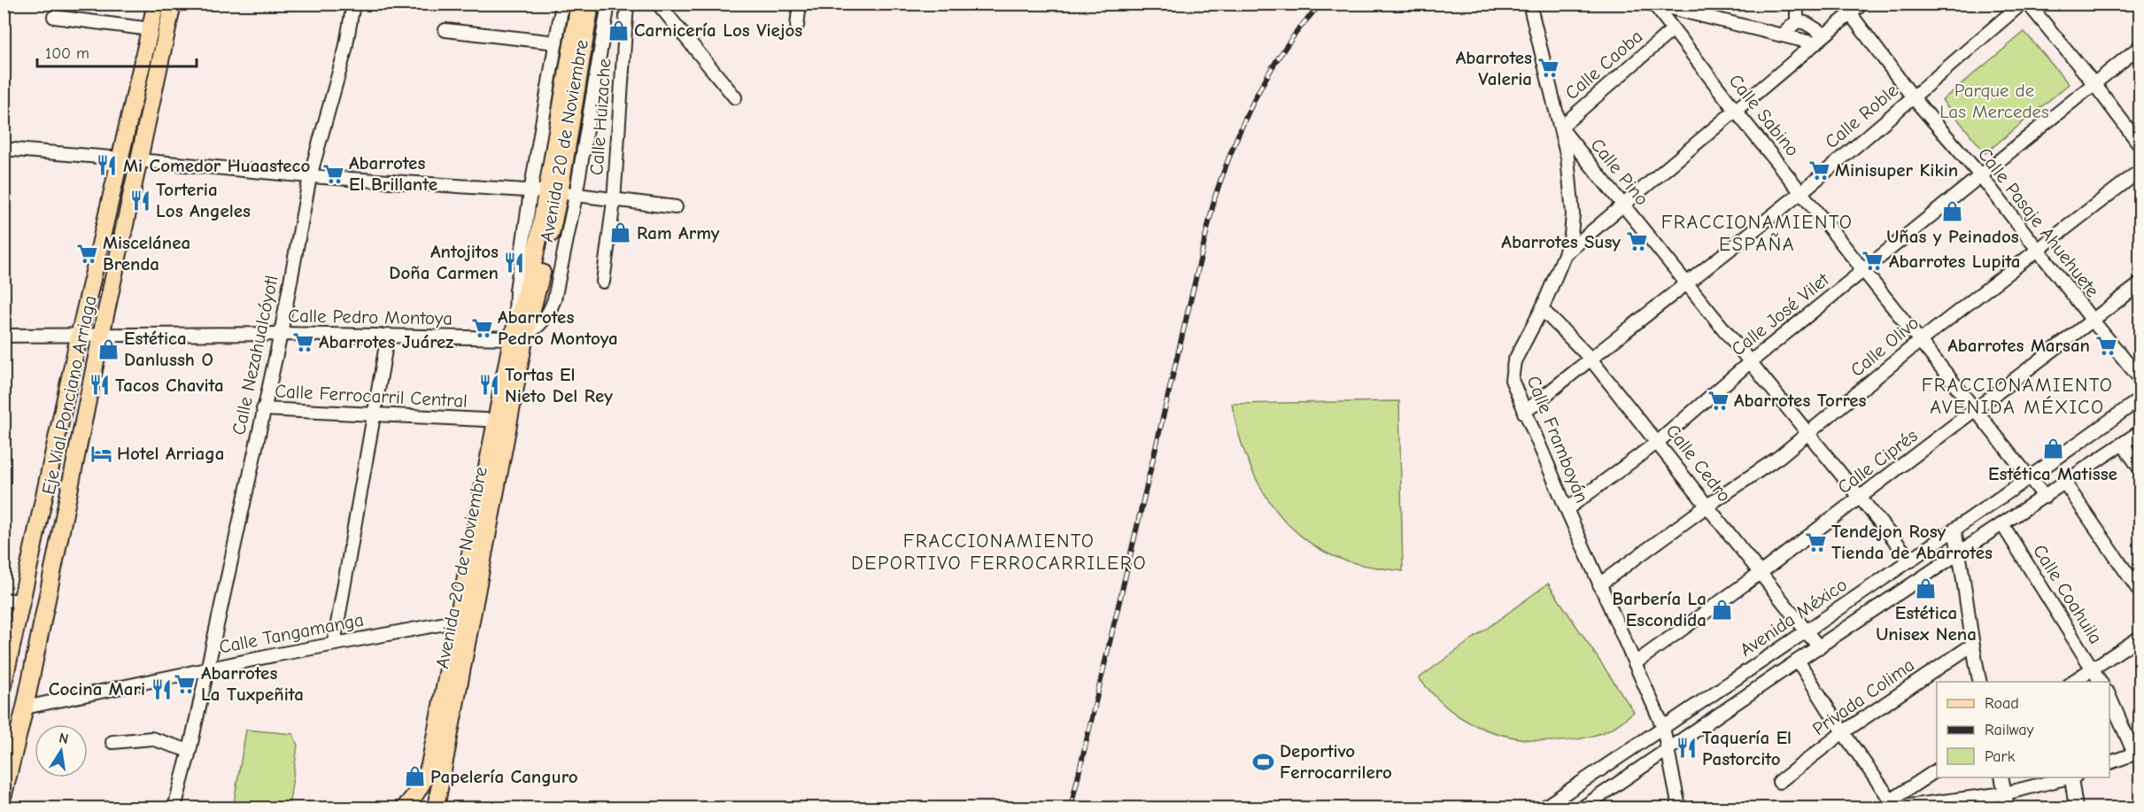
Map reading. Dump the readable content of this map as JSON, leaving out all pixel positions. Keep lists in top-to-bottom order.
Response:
{
  "streets": {
    "main road": ["Avenida 20 de Noviembre", "Eje Vial Ponciano Arriaga"],
    "street": [
      "Calle Caoba",
      "Calle Sabino",
      "Calle Roble",
      "Calle Huizache",
      "Calle Pino",
      "Calle Pasaje Ahuehuete",
      "Calle José Vilet",
      "Calle Pedro Montoya",
      "Calle Olivo",
      "Calle Nezahualcóyotl",
      "Calle Ferrocarril Central",
      "Calle Framboyán",
      "Calle Ciprés",
      "Calle Cedro",
      "Calle Coahuila",
      "Avenida México",
      "Calle Tangamanga",
      "Privada Colima"
    ]
  },
  "crossings": [
    ["Calle Caoba", "Calle Sabino"],
    ["Calle Caoba", "Calle Pino"],
    ["Calle Caoba", "Calle Framboyán"],
    ["Calle Sabino", "Calle Roble"],
    ["Calle Sabino", "Calle José Vilet"],
    ["Calle Sabino", "Calle Olivo"],
    ["Calle Sabino", "Calle Ciprés"],
    ["Calle Sabino", "Avenida México"],
    ["Calle Roble", "Calle Pino"],
    ["Calle Roble", "Calle Pasaje Ahuehuete"],
    ["Calle Roble", "Calle Framboyán"],
    ["Calle Roble", "Calle Cedro"],
    ["Avenida 20 de Noviembre", "Calle Pedro Montoya"],
    ["Avenida 20 de Noviembre", "Calle Ferrocarril Central"],
    ["Avenida 20 de Noviembre", "Calle Tangamanga"],
    ["Calle Pino", "Calle José Vilet"],
    ["Calle Pino", "Calle Olivo"],
    ["Calle Pino", "Calle Framboyán"],
    ["Calle Pino", "Calle Ciprés"],
    ["Calle Pino", "Avenida México"],
    ["Calle Pasaje Ahuehuete", "Calle José Vilet"],
    ["Calle Pasaje Ahuehuete", "Calle Olivo"],
    ["Calle Pasaje Ahuehuete", "Calle Ciprés"],
    ["Calle José Vilet", "Calle Framboyán"],
    ["Calle José Vilet", "Calle Cedro"],
    ["Calle Pedro Montoya", "Calle Nezahualcóyotl"],
    ["Calle Pedro Montoya", "Eje Vial Ponciano Arriaga"],
    ["Calle Olivo", "Calle Framboyán"],
    ["Calle Olivo", "Calle Cedro"],
    ["Calle Nezahualcóyotl", "Calle Ferrocarril Central"],
    ["Calle Nezahualcóyotl", "Calle Tangamanga"],
    ["Eje Vial Ponciano Arriaga", "Calle Tangamanga"],
    ["Calle Framboyán", "Calle Ciprés"],
    ["Calle Framboyán", "Calle Cedro"],
    ["Calle Framboyán", "Avenida México"],
    ["Calle Ciprés", "Calle Cedro"],
    ["Calle Cedro", "Avenida México"],
    ["Calle Coahuila", "Avenida México"]
  ],
  "districts": ["FRACCIONAMIENTO ESPAÑA", "FRACCIONAMIENTO AVENIDA MÉXICO", "FRACCIONAMIENTO DEPORTIVO FERROCARRILERO"],
  "parks": ["Parque de Las Mercedes"],
  "places": {
    "shop": [
      "Carnicería Los Viejos",
      "Uñas y Peinados",
      "Ram Army",
      "Estética Danlussh O",
      "Estética Matisse",
      "Estética Unisex Nena",
      "Barbería La Escondida",
      "Papelería Canguro"
    ],
    "supermarket": [
      "Abarrotes Valeria",
      "Minisuper Kikin",
      "Abarrotes El Brillante",
      "Abarrotes Susy",
      "Miscelánea Brenda",
      "Abarrotes Lupita",
      "Abarrotes Pedro Montoya",
      "Abarrotes Juárez",
      "Abarrotes Marsan",
      "Abarrotes Torres",
      "Tendejon Rosy Tienda de Abarrotes",
      "Abarrotes La Tuxpeñita"
    ],
    "restaurant": [
      "Mi Comedor Huaasteco",
      "Torteria Los Angeles",
      "Antojitos Doña Carmen",
      "Tacos Chavita",
      "Tortas El Nieto Del Rey",
      "Cocina Mari",
      "Taquería El Pastorcito"
    ],
    "hotel": ["Hotel Arriaga"],
    "sports": ["Deportivo Ferrocarrilero"]
  },
  "legend": ["Road", "Railway", "Park"],
  "scale_bar": "100 m",
  "north": "top"
}
